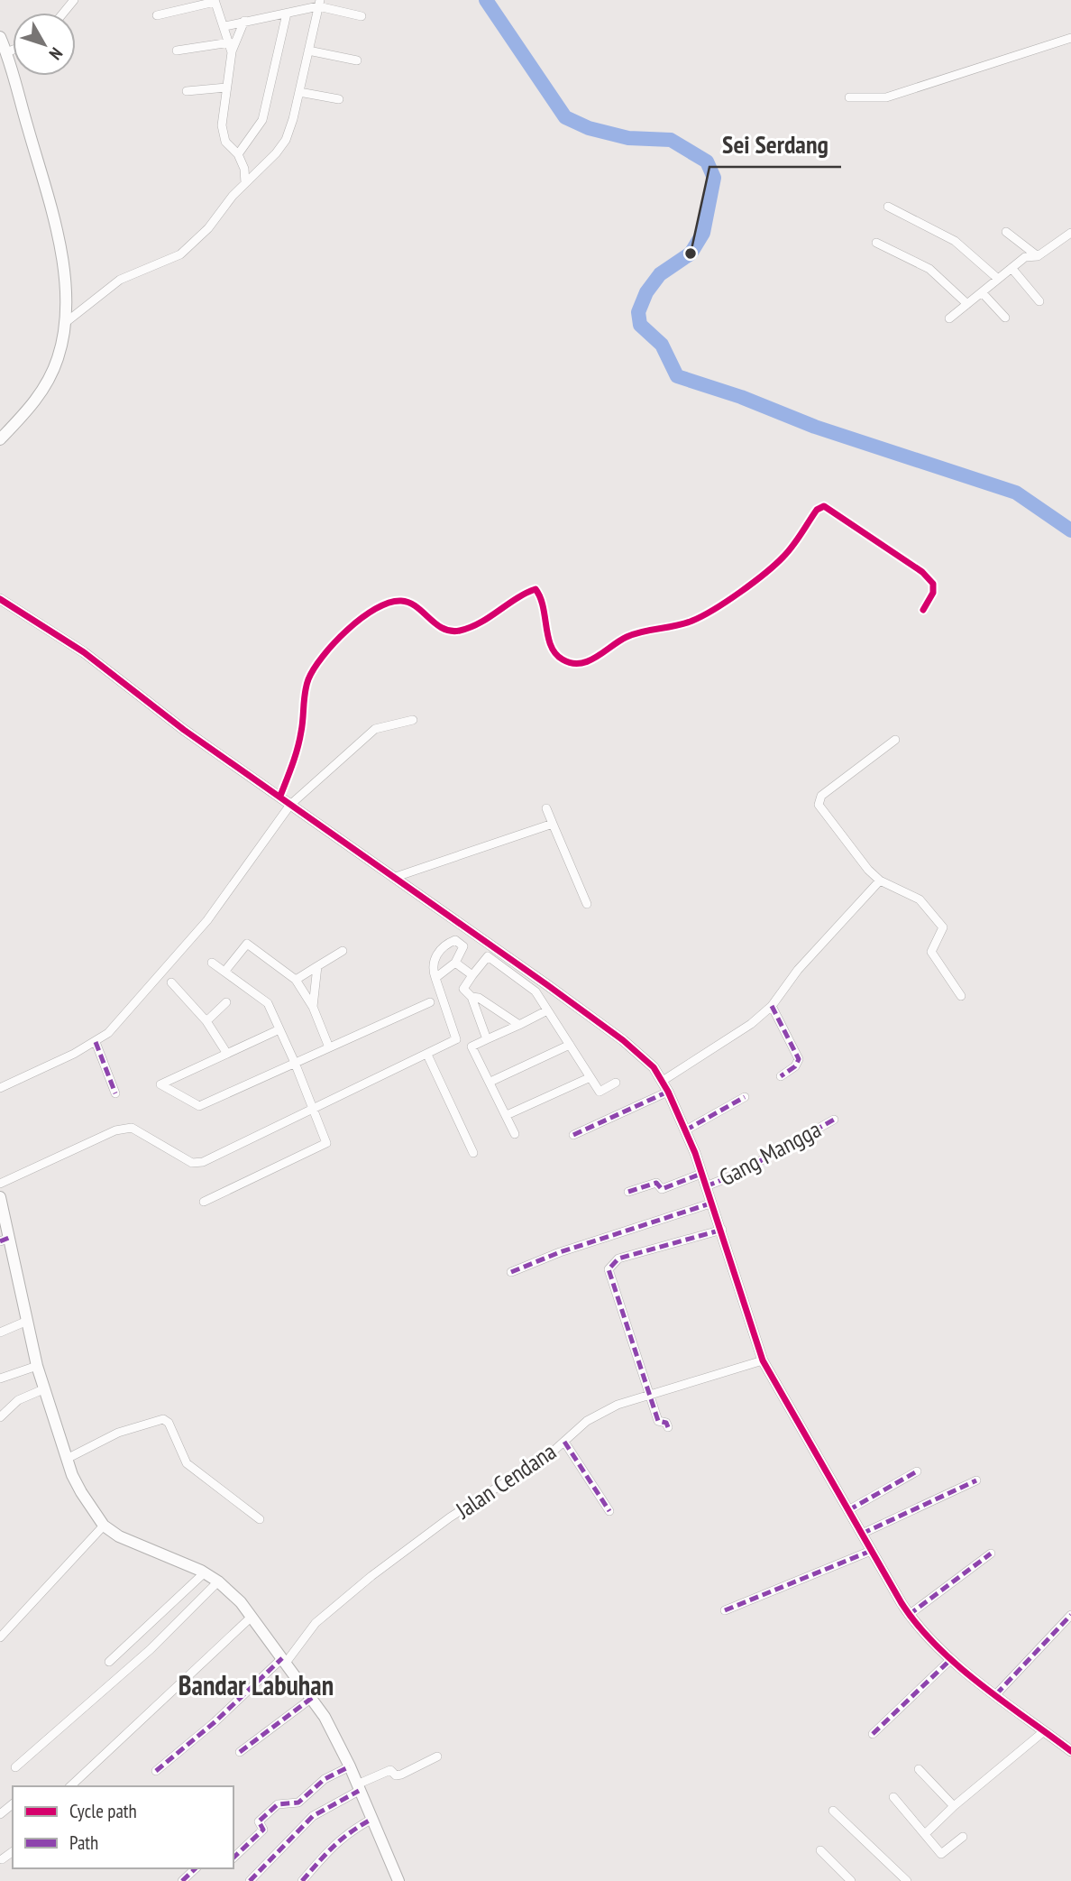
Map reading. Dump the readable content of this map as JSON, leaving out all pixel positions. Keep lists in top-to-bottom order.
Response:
{
  "streets": {
    "street": ["Gang Mangga", "Jalan Cendana"]
  },
  "districts": ["Bandar Labuhan"],
  "places": ["Sei Serdang"],
  "legend": ["Cycle path", "Path"],
  "north": "bottom right"
}
